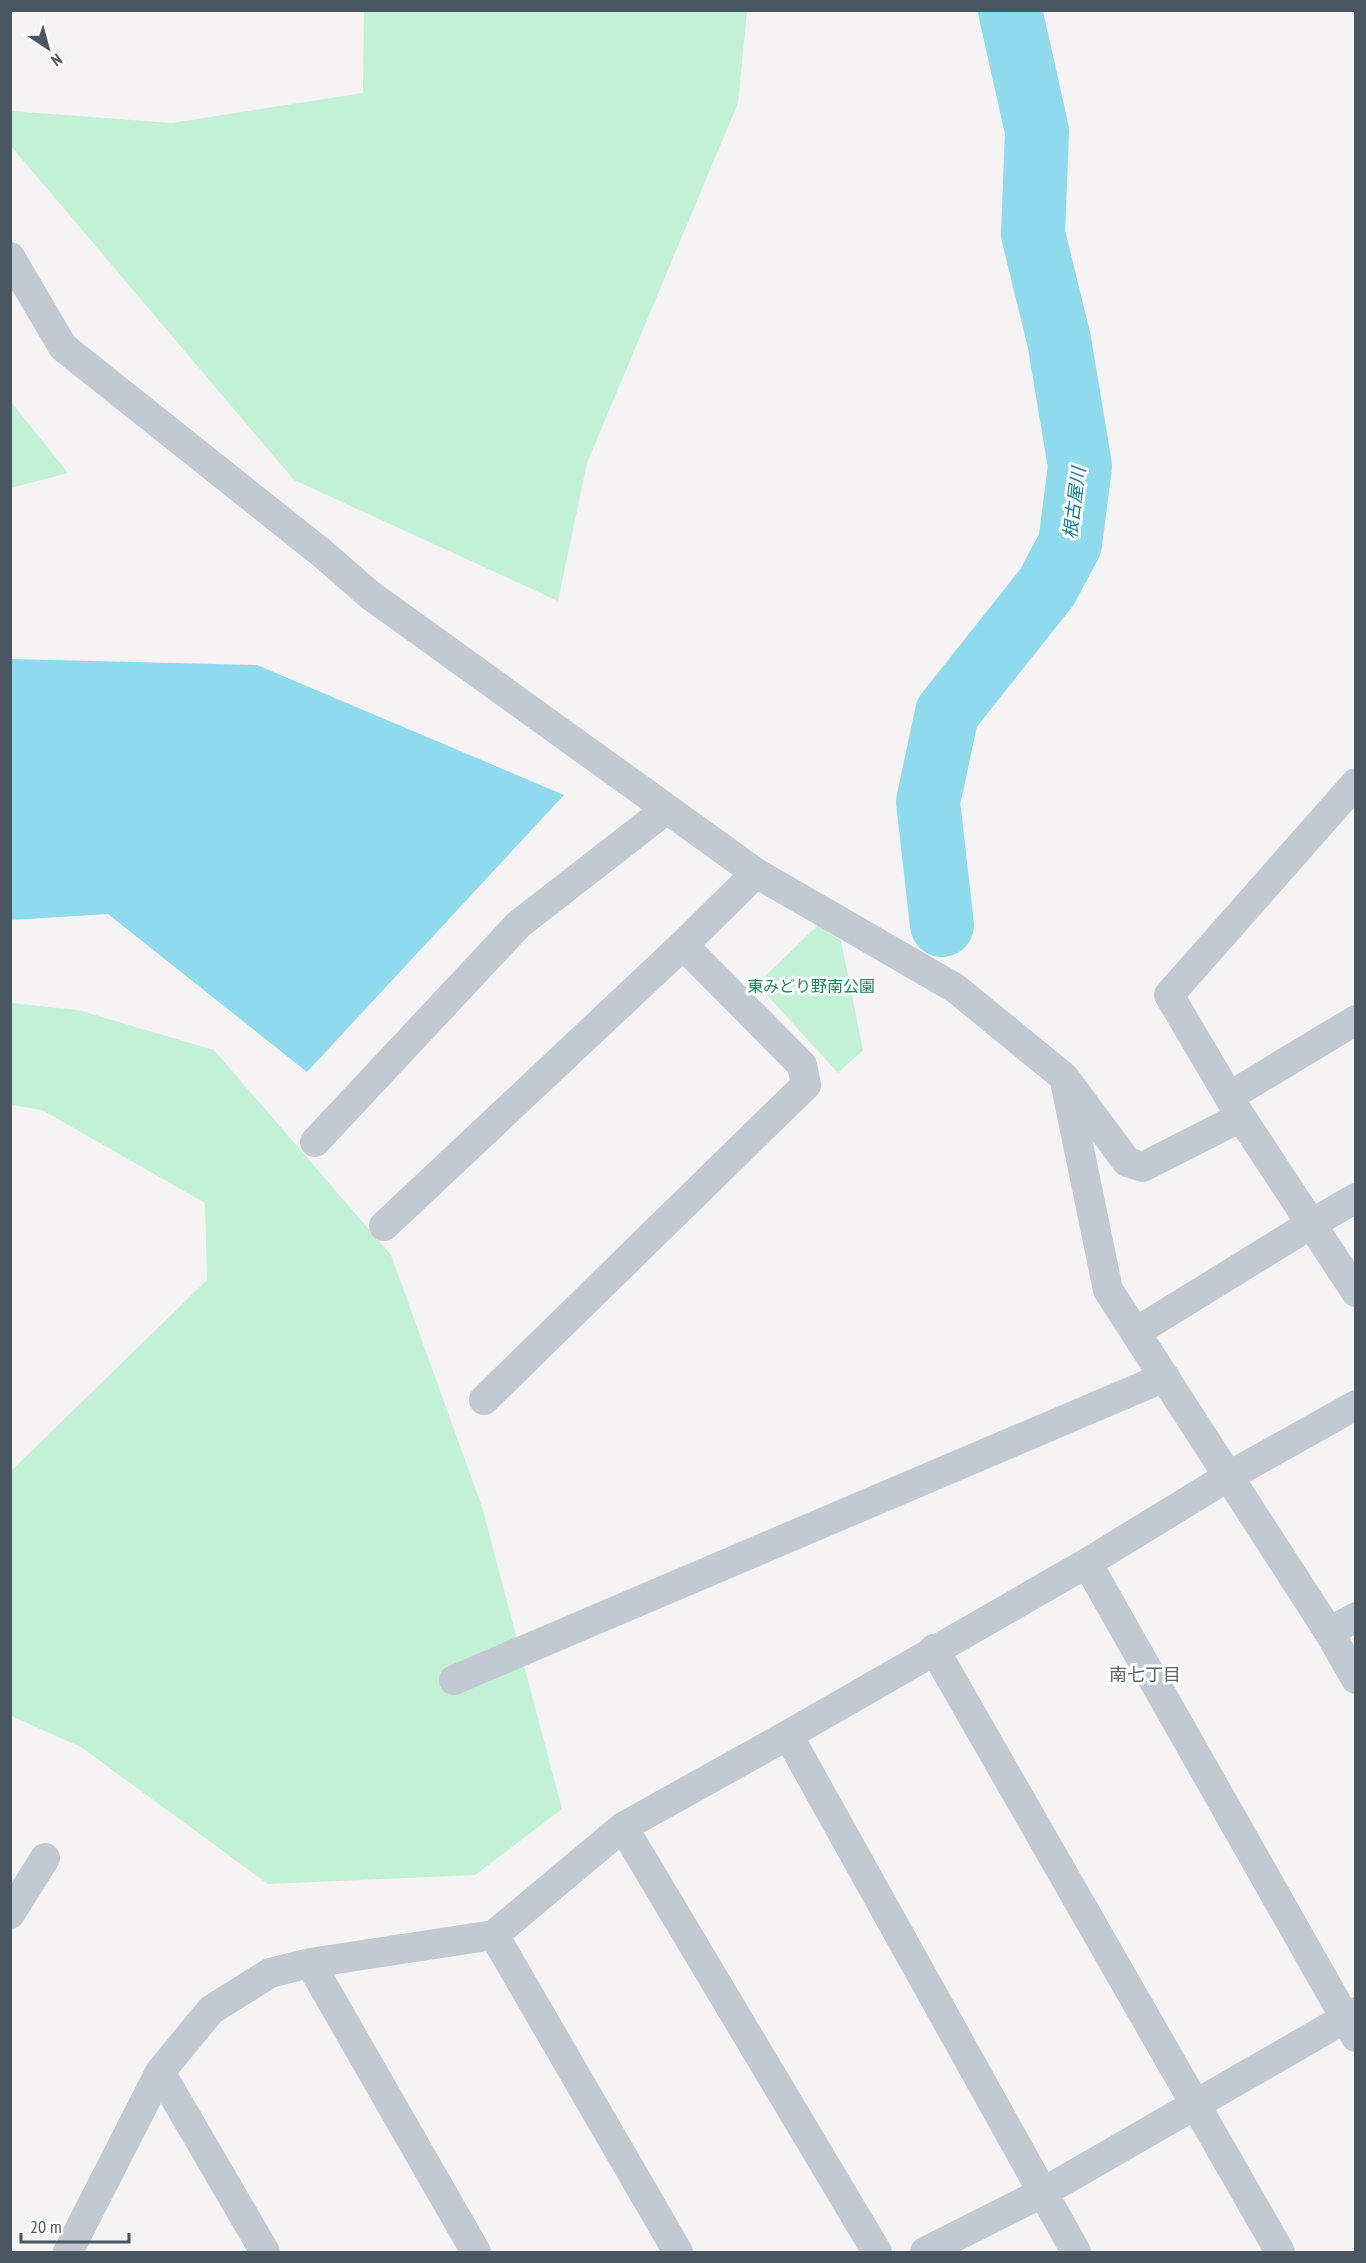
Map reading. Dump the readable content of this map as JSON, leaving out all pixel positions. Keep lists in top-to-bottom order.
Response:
{
  "districts": ["南七丁目"],
  "water": ["根古屋川"],
  "parks": ["東みどり野南公園"],
  "scale_bar": "20 m",
  "north": "bottom right"
}
